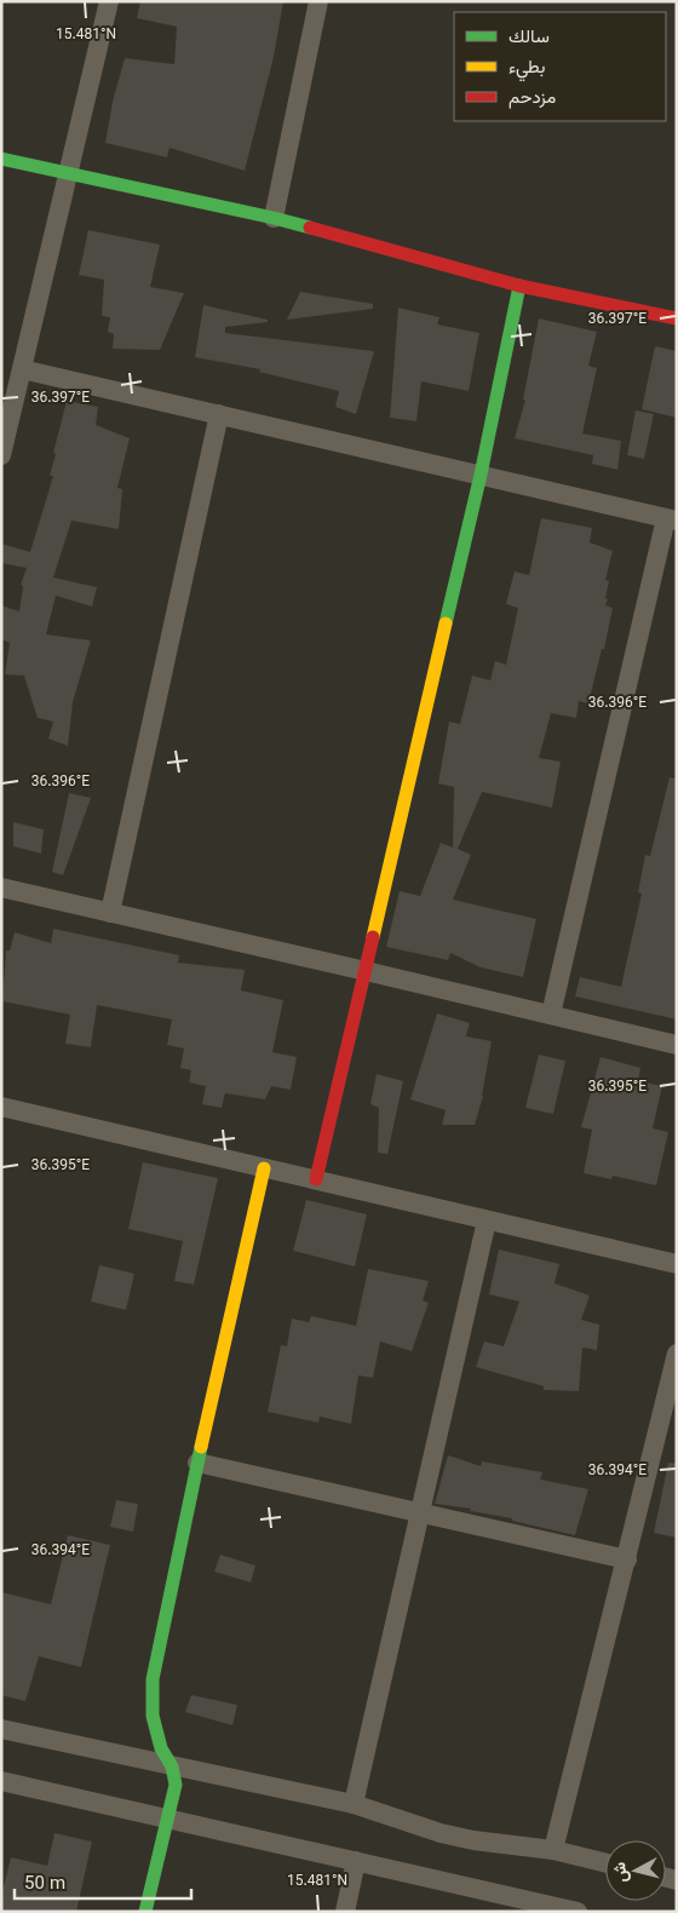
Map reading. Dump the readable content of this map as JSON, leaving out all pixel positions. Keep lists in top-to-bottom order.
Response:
{
  "legend": ["سالك", "بطيء", "مزدحم"],
  "scale_bar": "50 m",
  "north": "left",
  "coordinates": [
    "15.481°N",
    "36.397°E",
    "36.396°E",
    "36.395°E",
    "36.394°E"
  ]
}
